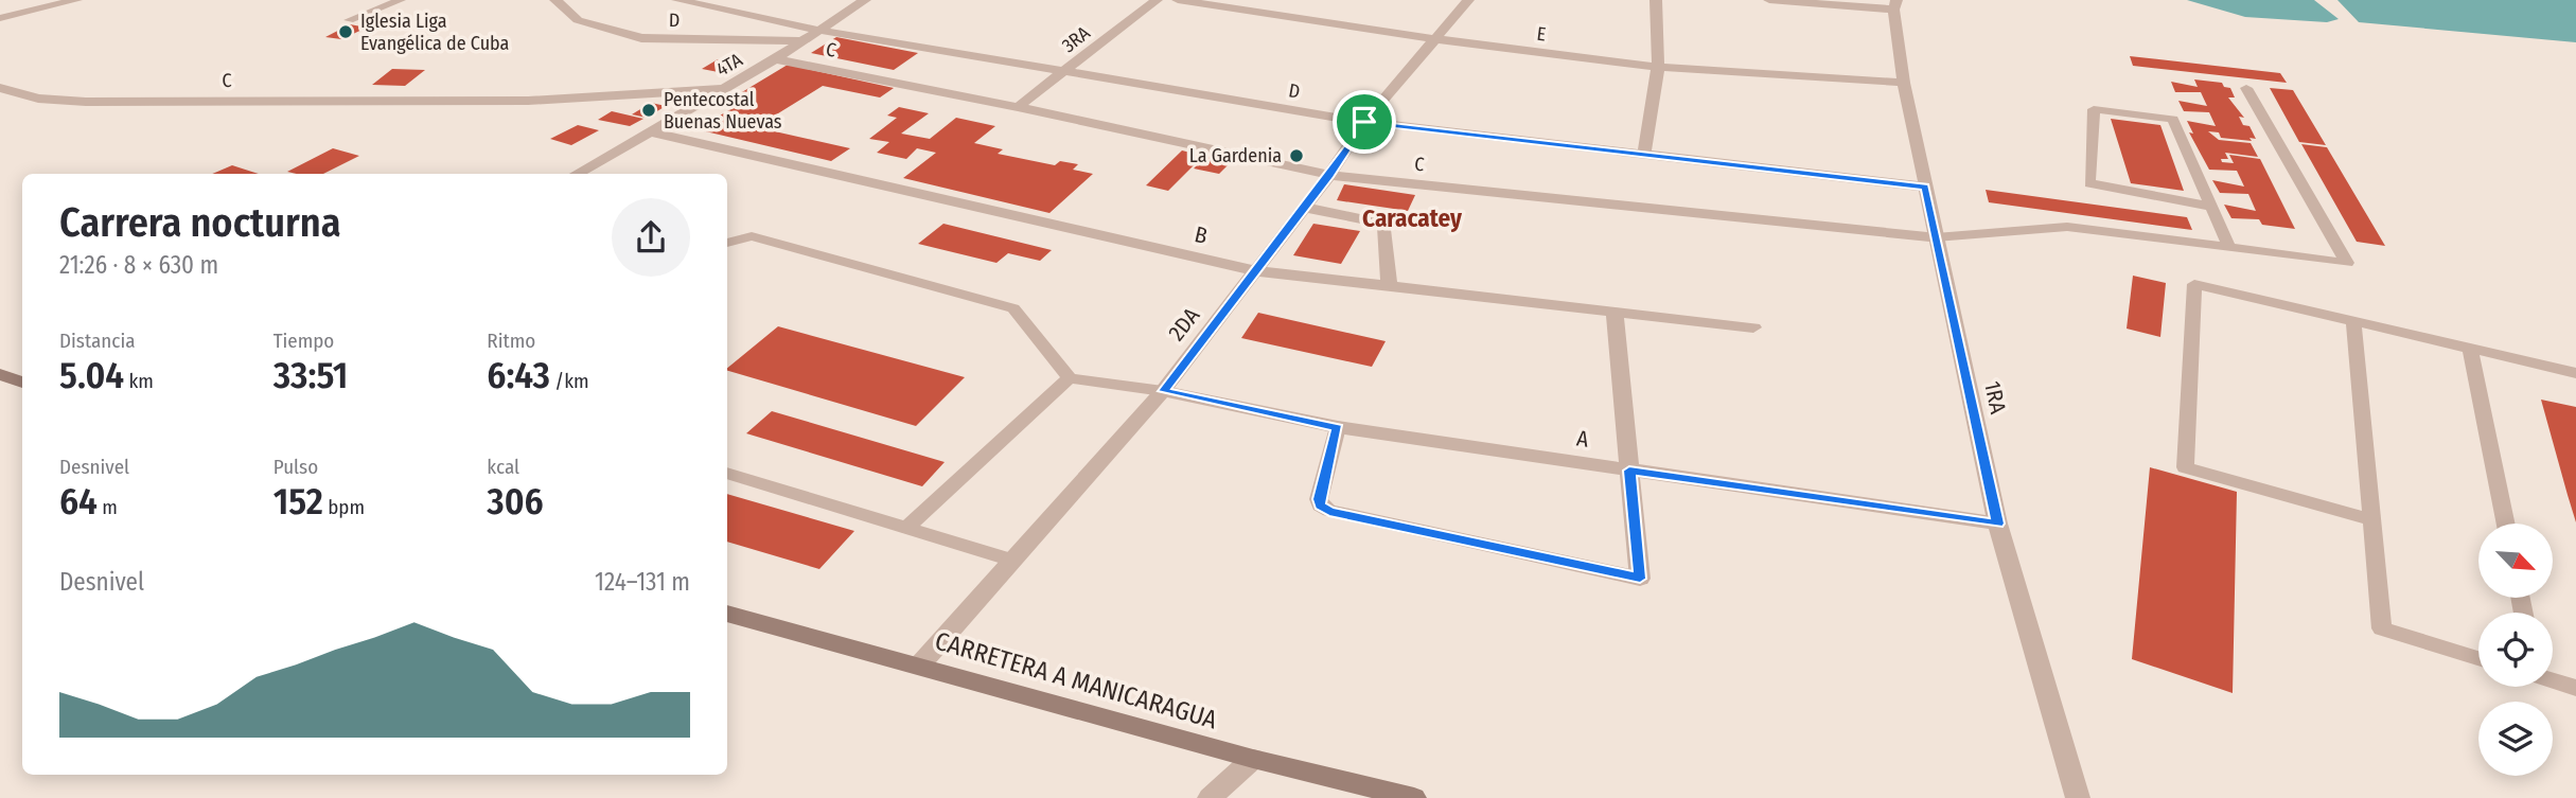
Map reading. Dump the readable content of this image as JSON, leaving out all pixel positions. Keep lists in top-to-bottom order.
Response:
{
  "streets": {
    "main road": ["CARRETERA A MANICARAGUA"],
    "street": [
      "D",
      "E",
      "3RA",
      "C",
      "4TA",
      "B",
      "2DA",
      "1RA",
      "A"
    ]
  },
  "crossings": [
    ["D", "3RA"],
    ["D", "4TA"],
    ["D", "2DA"],
    ["D", "1RA"],
    ["E", "2DA"],
    ["E", "1RA"],
    ["3RA", "C"],
    ["C", "4TA"],
    ["C", "2DA"],
    ["C", "1RA"],
    ["4TA", "B"],
    ["B", "2DA"],
    ["2DA", "A"],
    ["2DA", "CARRETERA A MANICARAGUA"],
    ["1RA", "A"]
  ],
  "districts": ["Caracatey"],
  "places": ["Iglesia Liga Evangélica de Cuba", "Pentecostal Buenas Nuevas", "La Gardenia"],
  "north": "bottom right",
  "page": {
    "heading": ["Carrera nocturna", "21:26 · 8 × 630 m"],
    "stats": [
      ["Distancia", "5.04 km"],
      ["Tiempo", "33:51"],
      ["Ritmo", "6:43 /km"],
      ["Desnivel", "64 m"],
      ["Pulso", "152 bpm"],
      ["kcal", "306"]
    ],
    "chart": ["Desnivel", "124–131 m"]
  }
}
